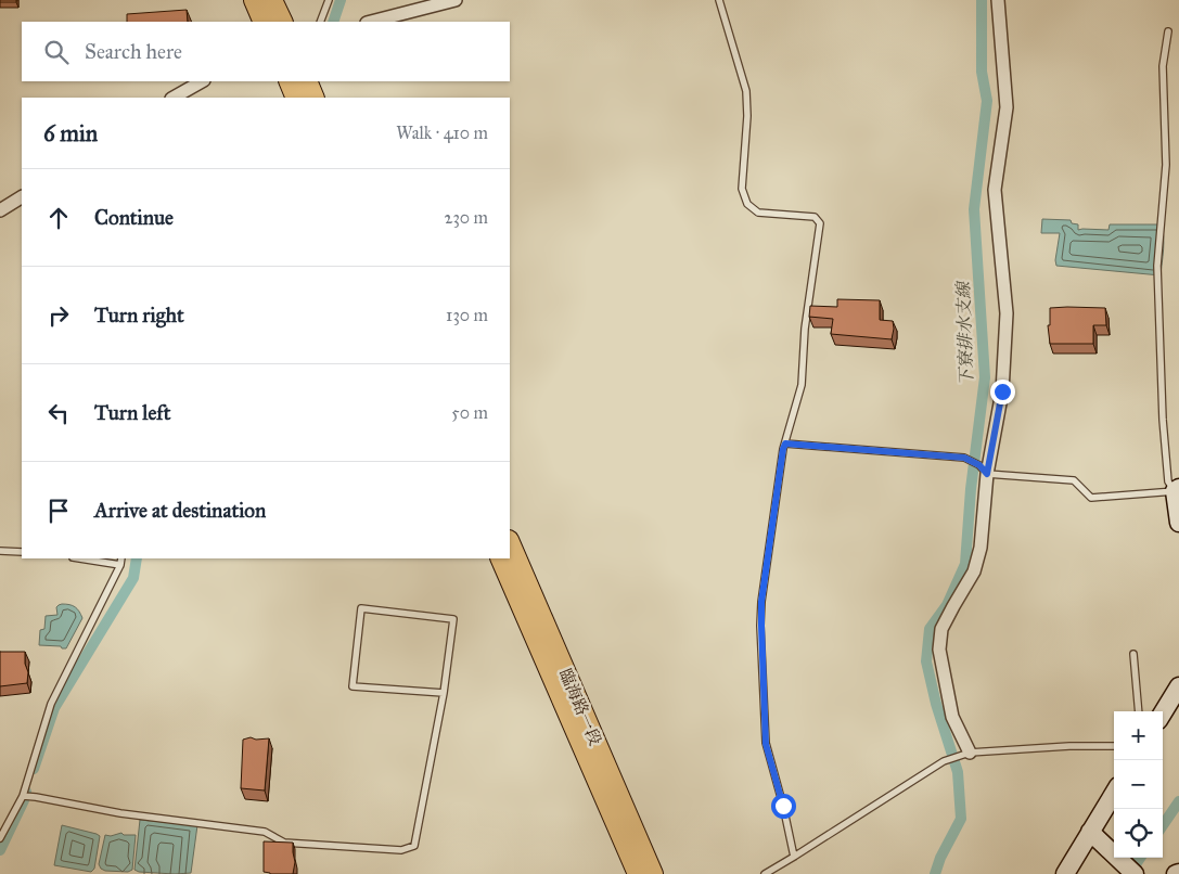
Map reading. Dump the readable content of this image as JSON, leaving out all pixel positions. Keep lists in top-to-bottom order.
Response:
{
  "streets": {
    "main road": ["臨海路一段"]
  },
  "water": ["下寮排水支線"],
  "page": {
    "search": "Search here",
    "heading": ["6 min", "Walk · 410 m"],
    "list": [
      ["Continue", "230 m"],
      ["Turn right", "130 m"],
      ["Turn left", "50 m"],
      "Arrive at destination"
    ],
    "map_buttons": ["+", "−"]
  }
}
